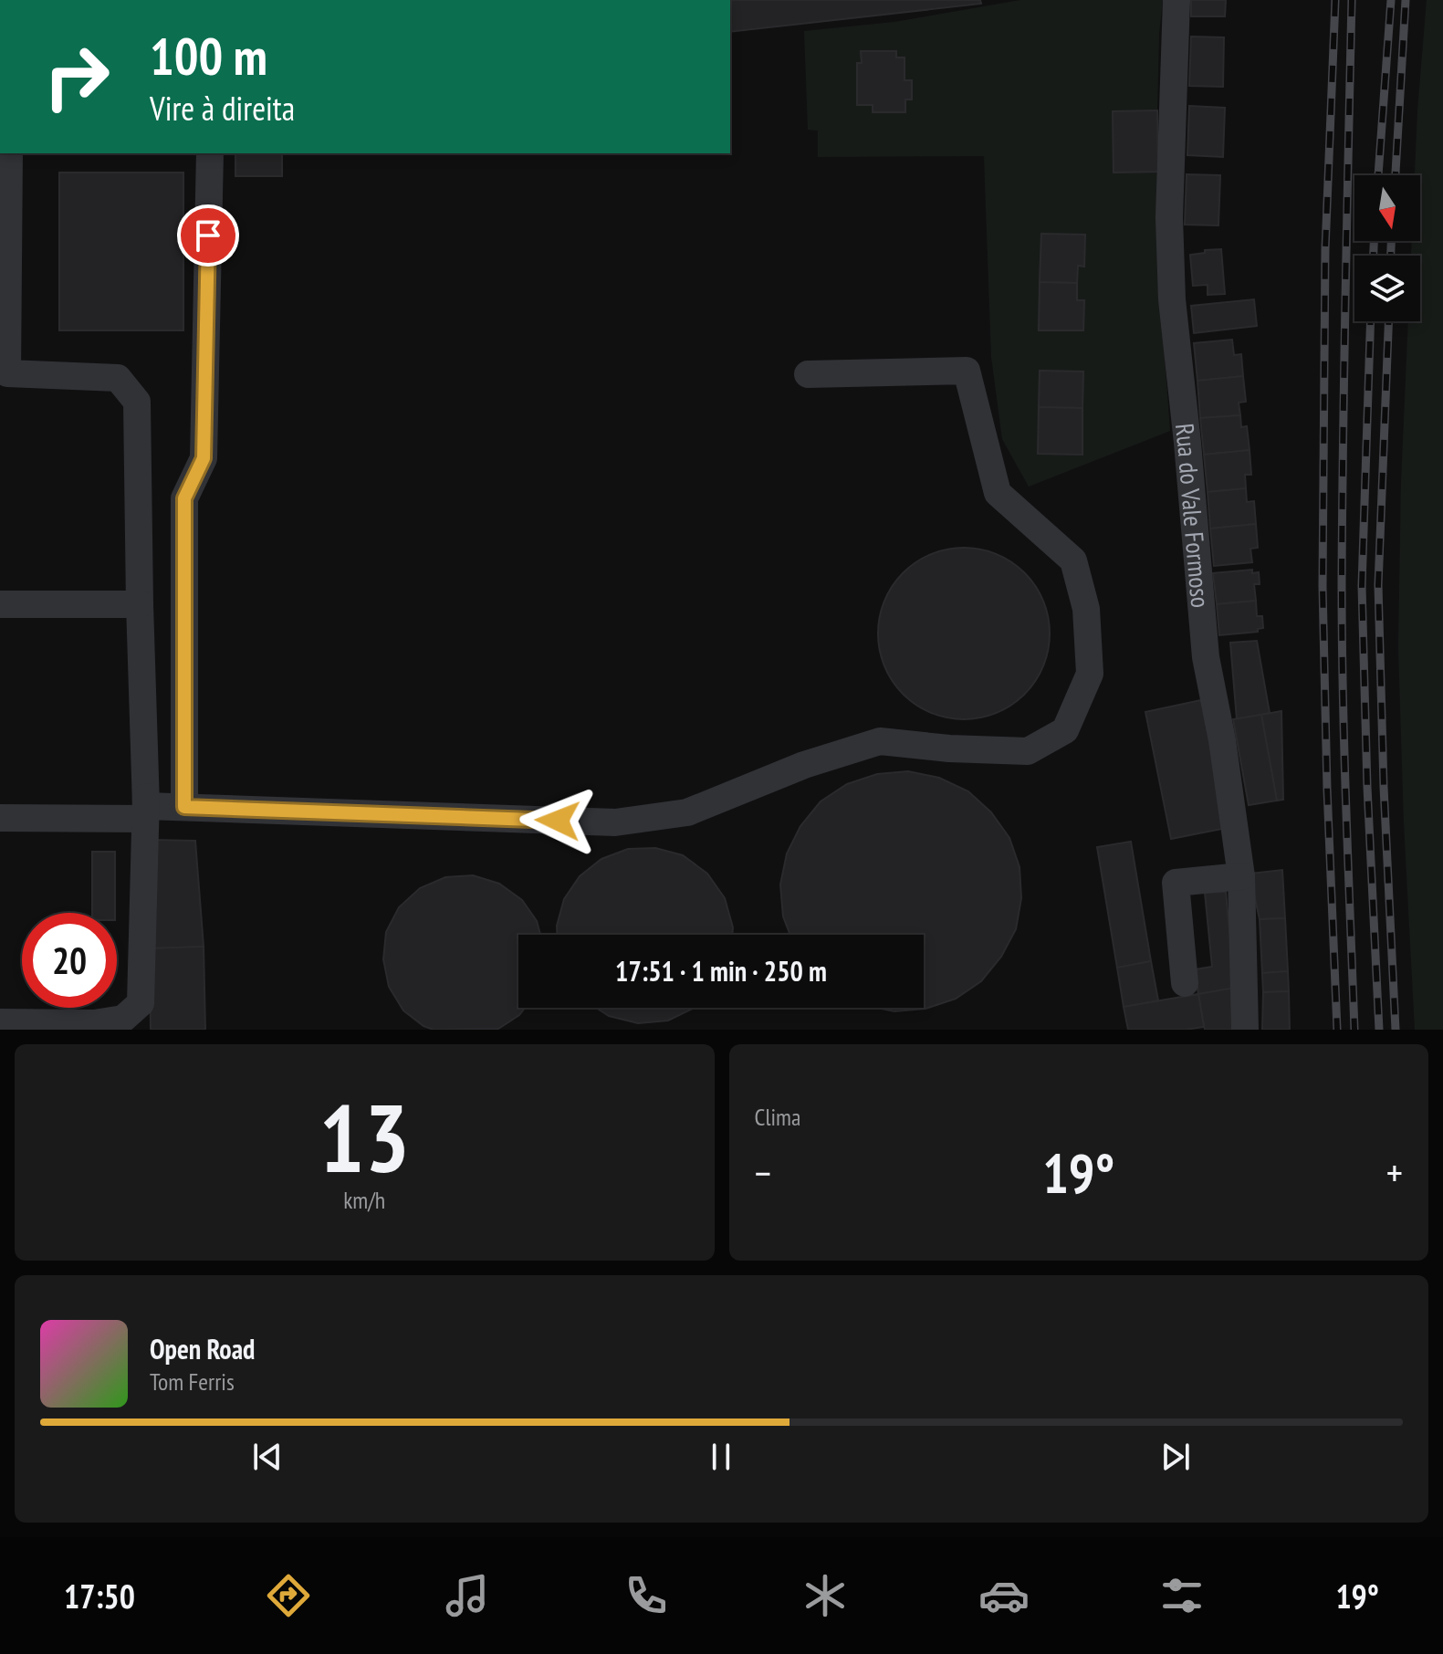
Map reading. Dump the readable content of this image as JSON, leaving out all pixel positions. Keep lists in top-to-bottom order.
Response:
{
  "streets": {
    "street": ["Rua do Vale Formoso"]
  },
  "north": "bottom",
  "page": {
    "turn": ["100 m", "Vire à direita"],
    "limit": "20",
    "trip": "17:51 · 1 min · 250 m",
    "tile": [
      ["13", "km/h"],
      "Clima"
    ],
    "heat": ["−", "19°", "+"],
    "song": ["Open Road", "Tom Ferris"],
    "tabs": ["17:50", "19°"]
  }
}
